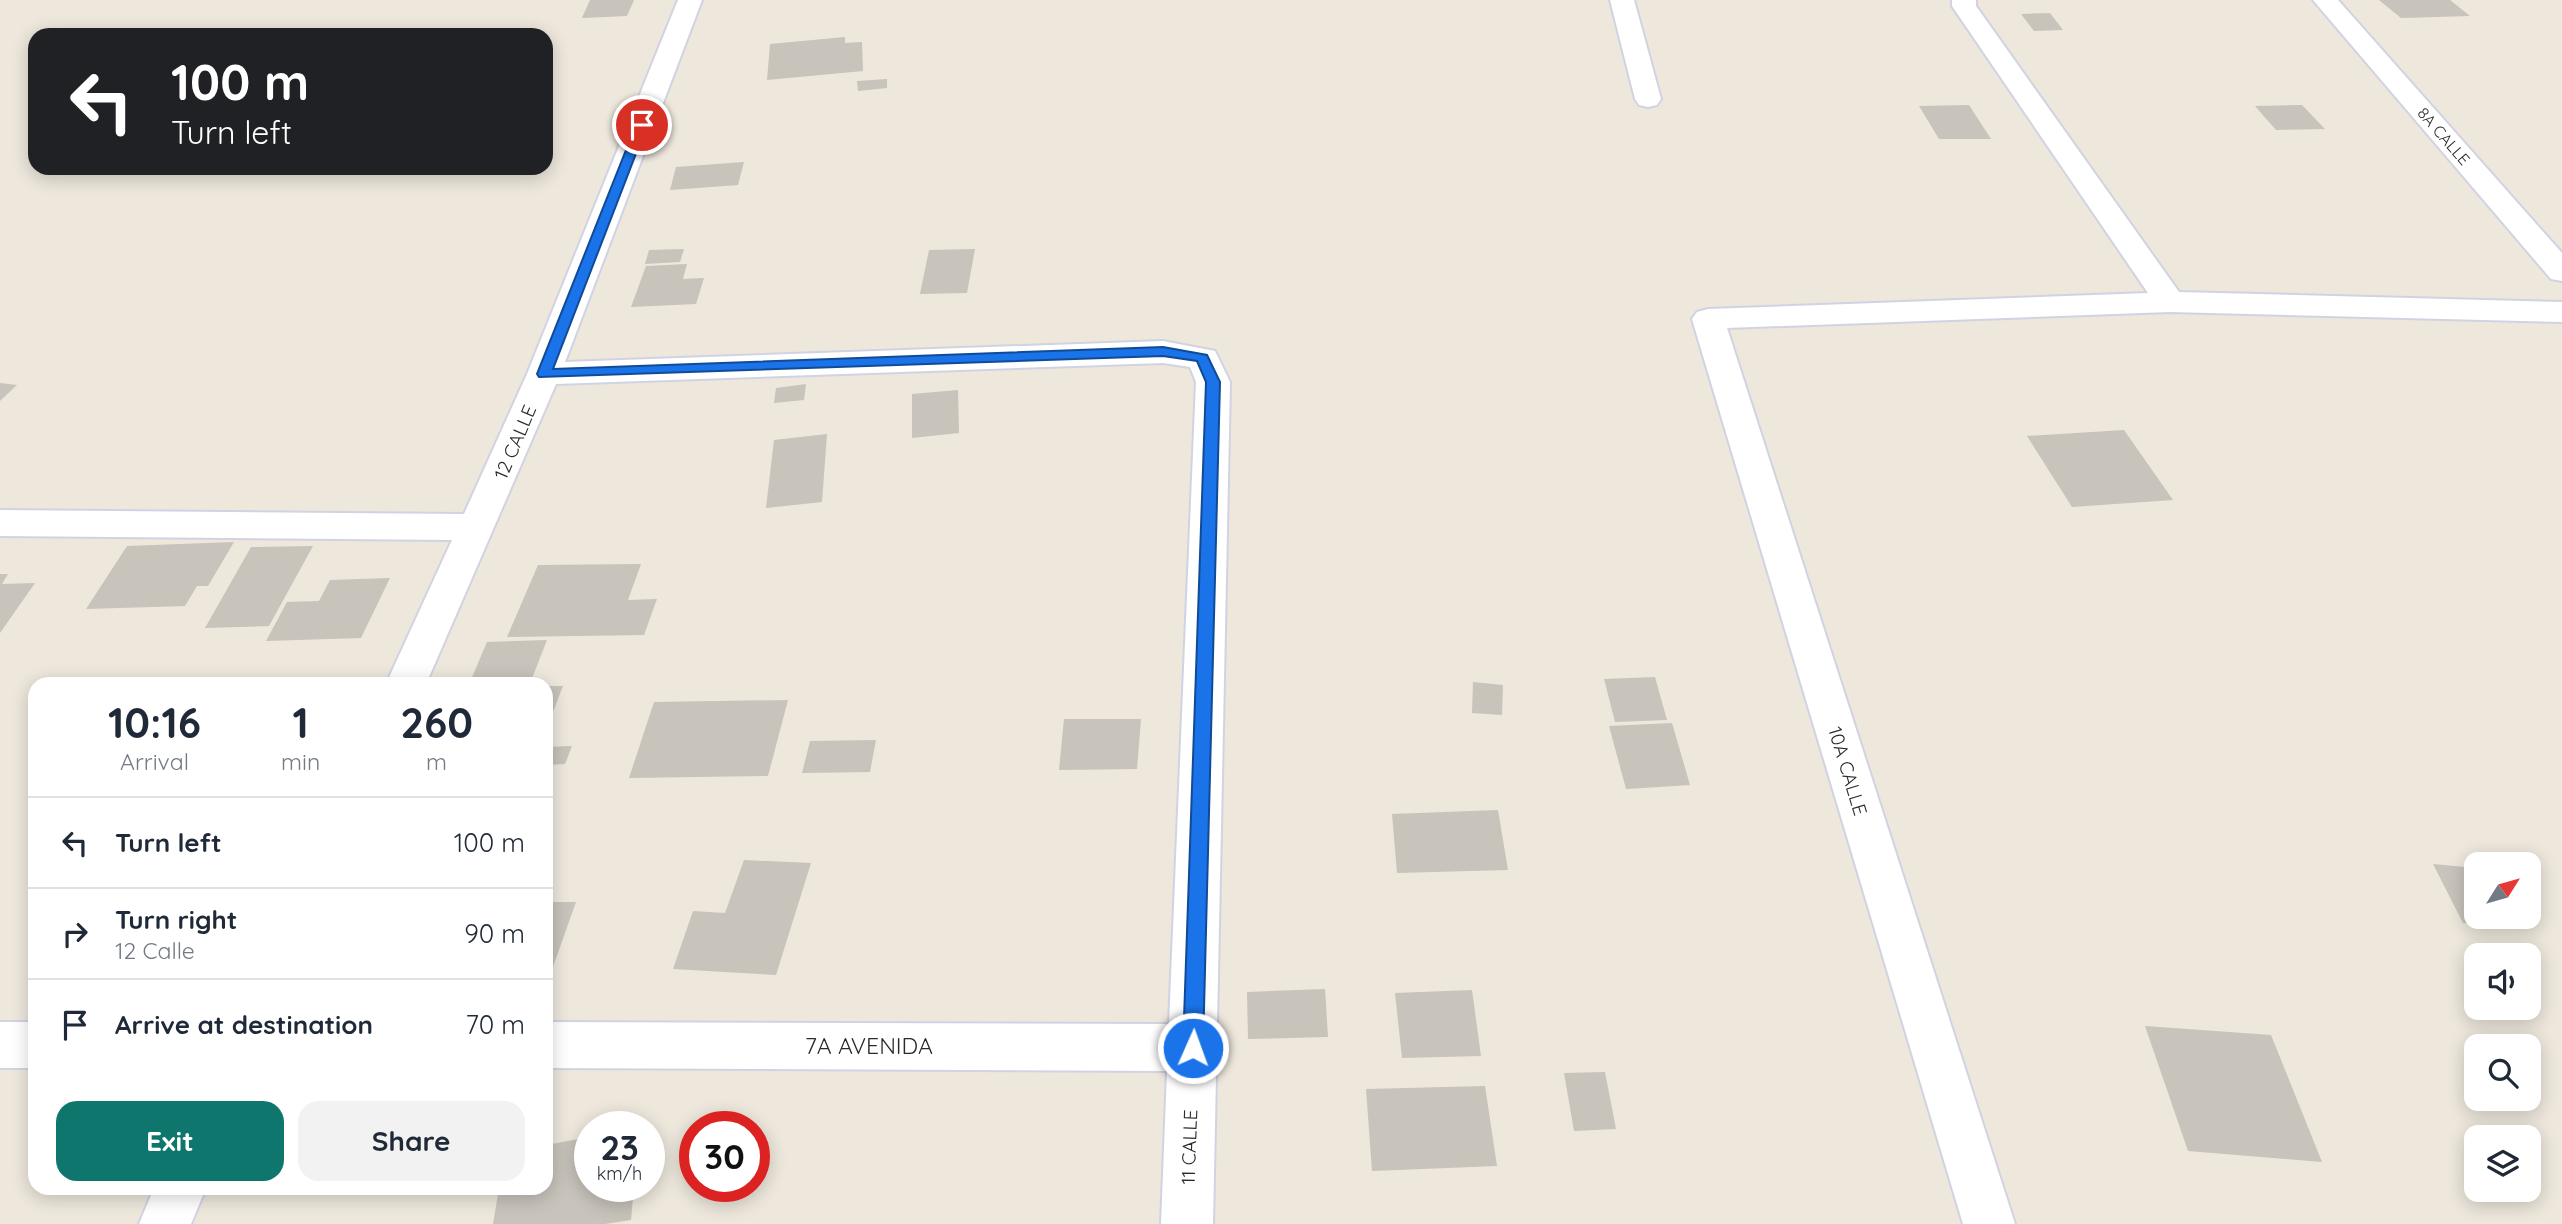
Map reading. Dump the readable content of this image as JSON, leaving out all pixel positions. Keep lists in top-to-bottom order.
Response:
{
  "streets": {
    "street": [
      "8A CALLE",
      "12 CALLE",
      "10A CALLE",
      "7A AVENIDA",
      "11 CALLE"
    ]
  },
  "crossings": [
    ["12 CALLE", "11 CALLE"],
    ["7A AVENIDA", "11 CALLE"]
  ],
  "north": "top right",
  "page": {
    "turn": ["100 m", "Turn left"],
    "eta": [
      "10:16",
      "Arrival",
      "1",
      "min",
      "260",
      "m"
    ],
    "list": [
      {
        "name": "Turn left",
        "value": "100 m"
      },
      {
        "name": "Turn right",
        "note": "12 Calle",
        "value": "90 m"
      },
      {
        "name": "Arrive at destination",
        "value": "70 m"
      }
    ],
    "buttons": ["Exit", "Share"],
    "speed": "23 km/h",
    "limit": "30"
  }
}
